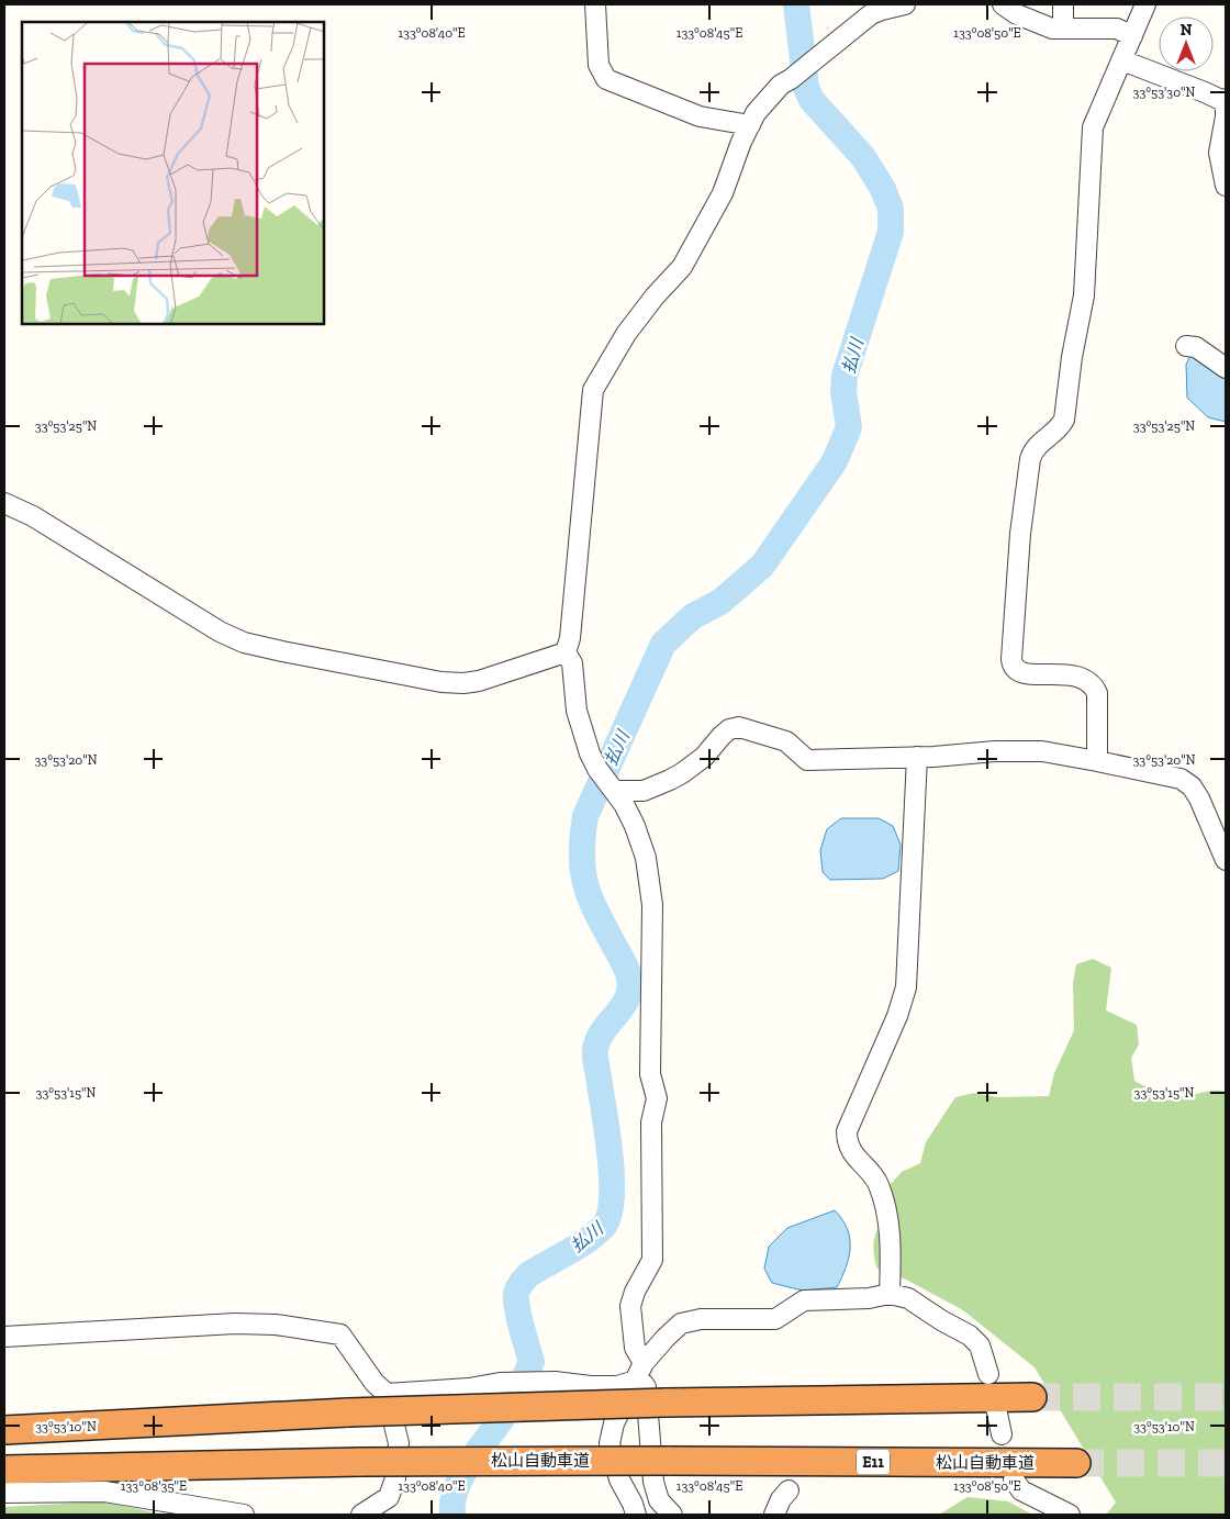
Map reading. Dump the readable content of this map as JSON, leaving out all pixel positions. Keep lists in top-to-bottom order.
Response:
{
  "streets": {
    "highway": ["松山自動車道", "E11"]
  },
  "water": ["払川"],
  "north": "top",
  "coordinates": [
    "133°08'40\"E",
    "133°08'45\"E",
    "133°08'50\"E",
    "33°53'30\"N",
    "33°53'25\"N",
    "33°53'20\"N",
    "33°53'15\"N",
    "33°53'10\"N",
    "133°08'35\"E"
  ]
}
